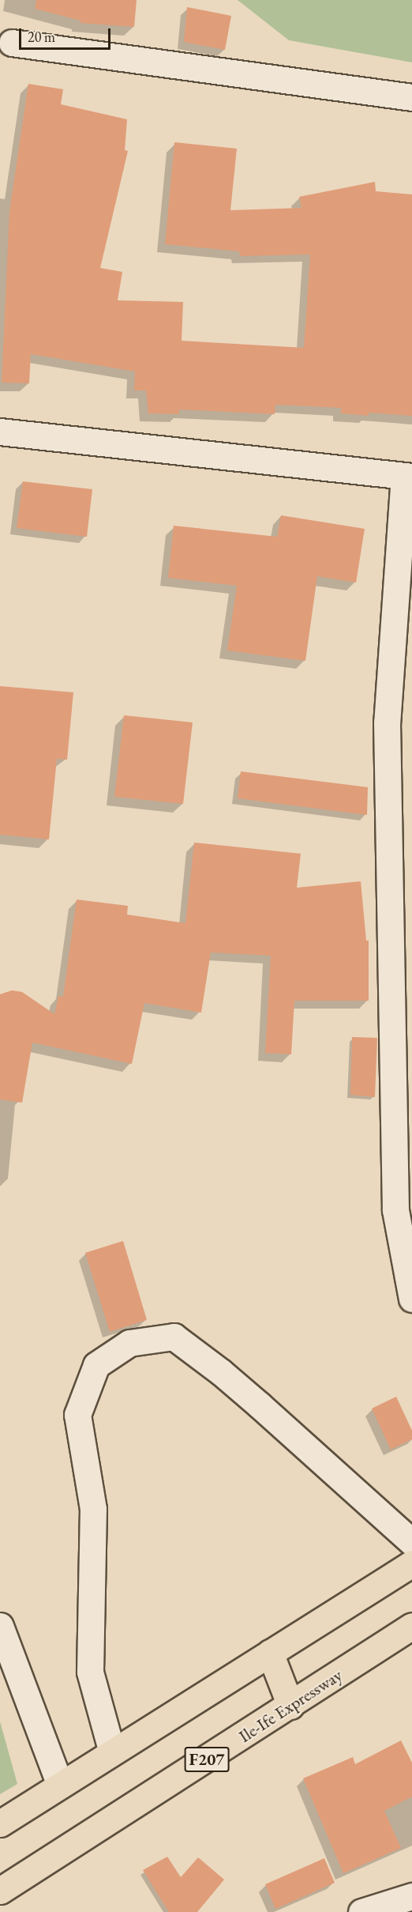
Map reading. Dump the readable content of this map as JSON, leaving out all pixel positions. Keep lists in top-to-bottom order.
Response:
{
  "streets": {
    "main road": ["Ile-Ife Expressway", "F207"]
  },
  "scale_bar": "20 m"
}
